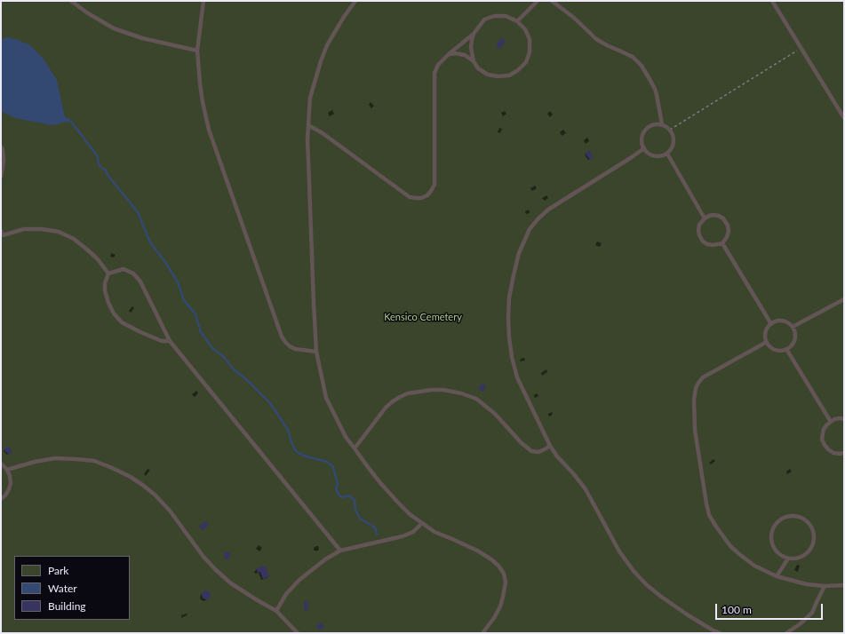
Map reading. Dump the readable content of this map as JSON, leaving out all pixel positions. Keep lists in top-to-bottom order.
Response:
{
  "parks": ["Kensico Cemetery"],
  "legend": ["Park", "Water", "Building"],
  "scale_bar": "100 m"
}
